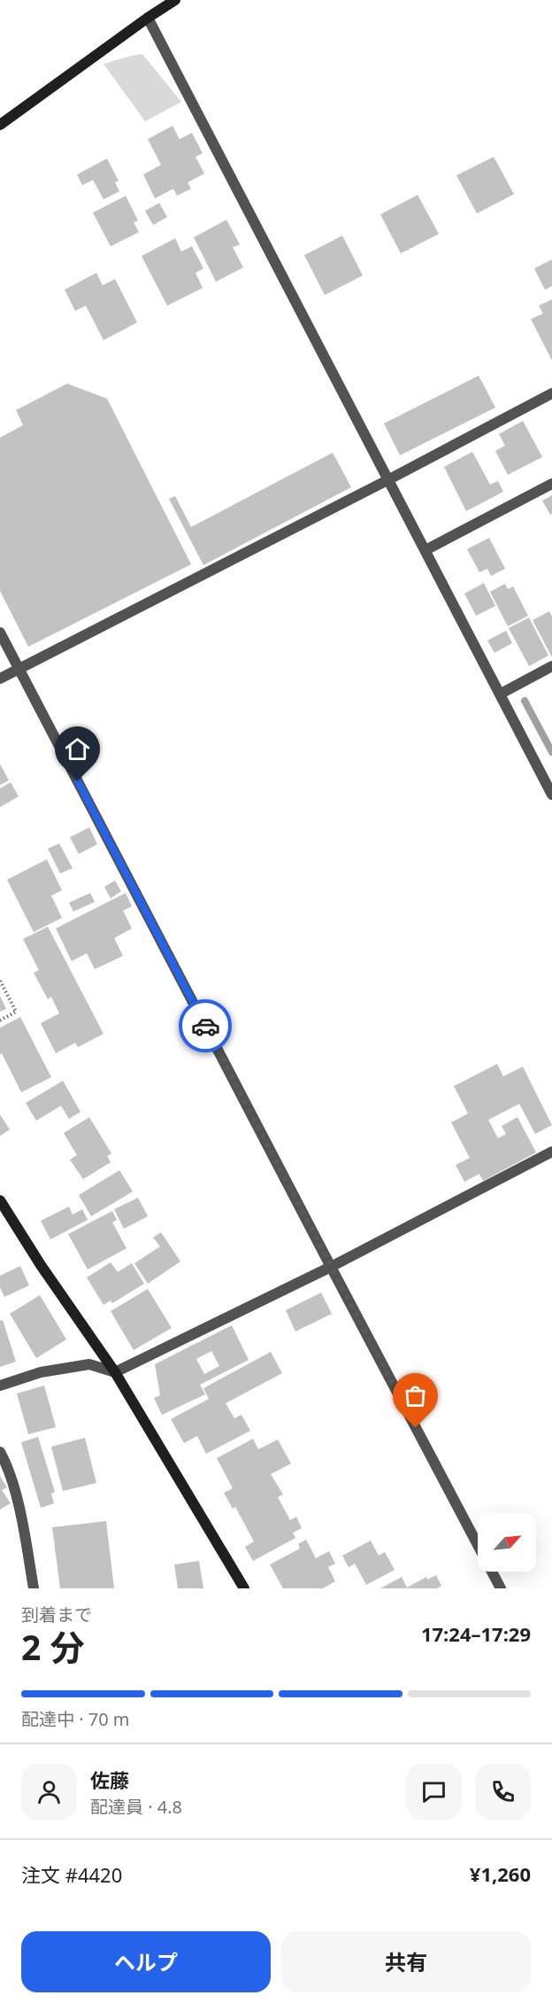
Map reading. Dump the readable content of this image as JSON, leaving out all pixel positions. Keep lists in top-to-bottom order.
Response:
{
  "north": "top right",
  "page": {
    "heading": ["2 分", "到着まで", "17:24–17:29"],
    "panel": [
      "佐藤",
      "配達員 · 4.8",
      "注文 #4420",
      "¥1,260"
    ],
    "bar": "配達中 · 70 m",
    "buttons": ["ヘルプ", "共有"]
  }
}
